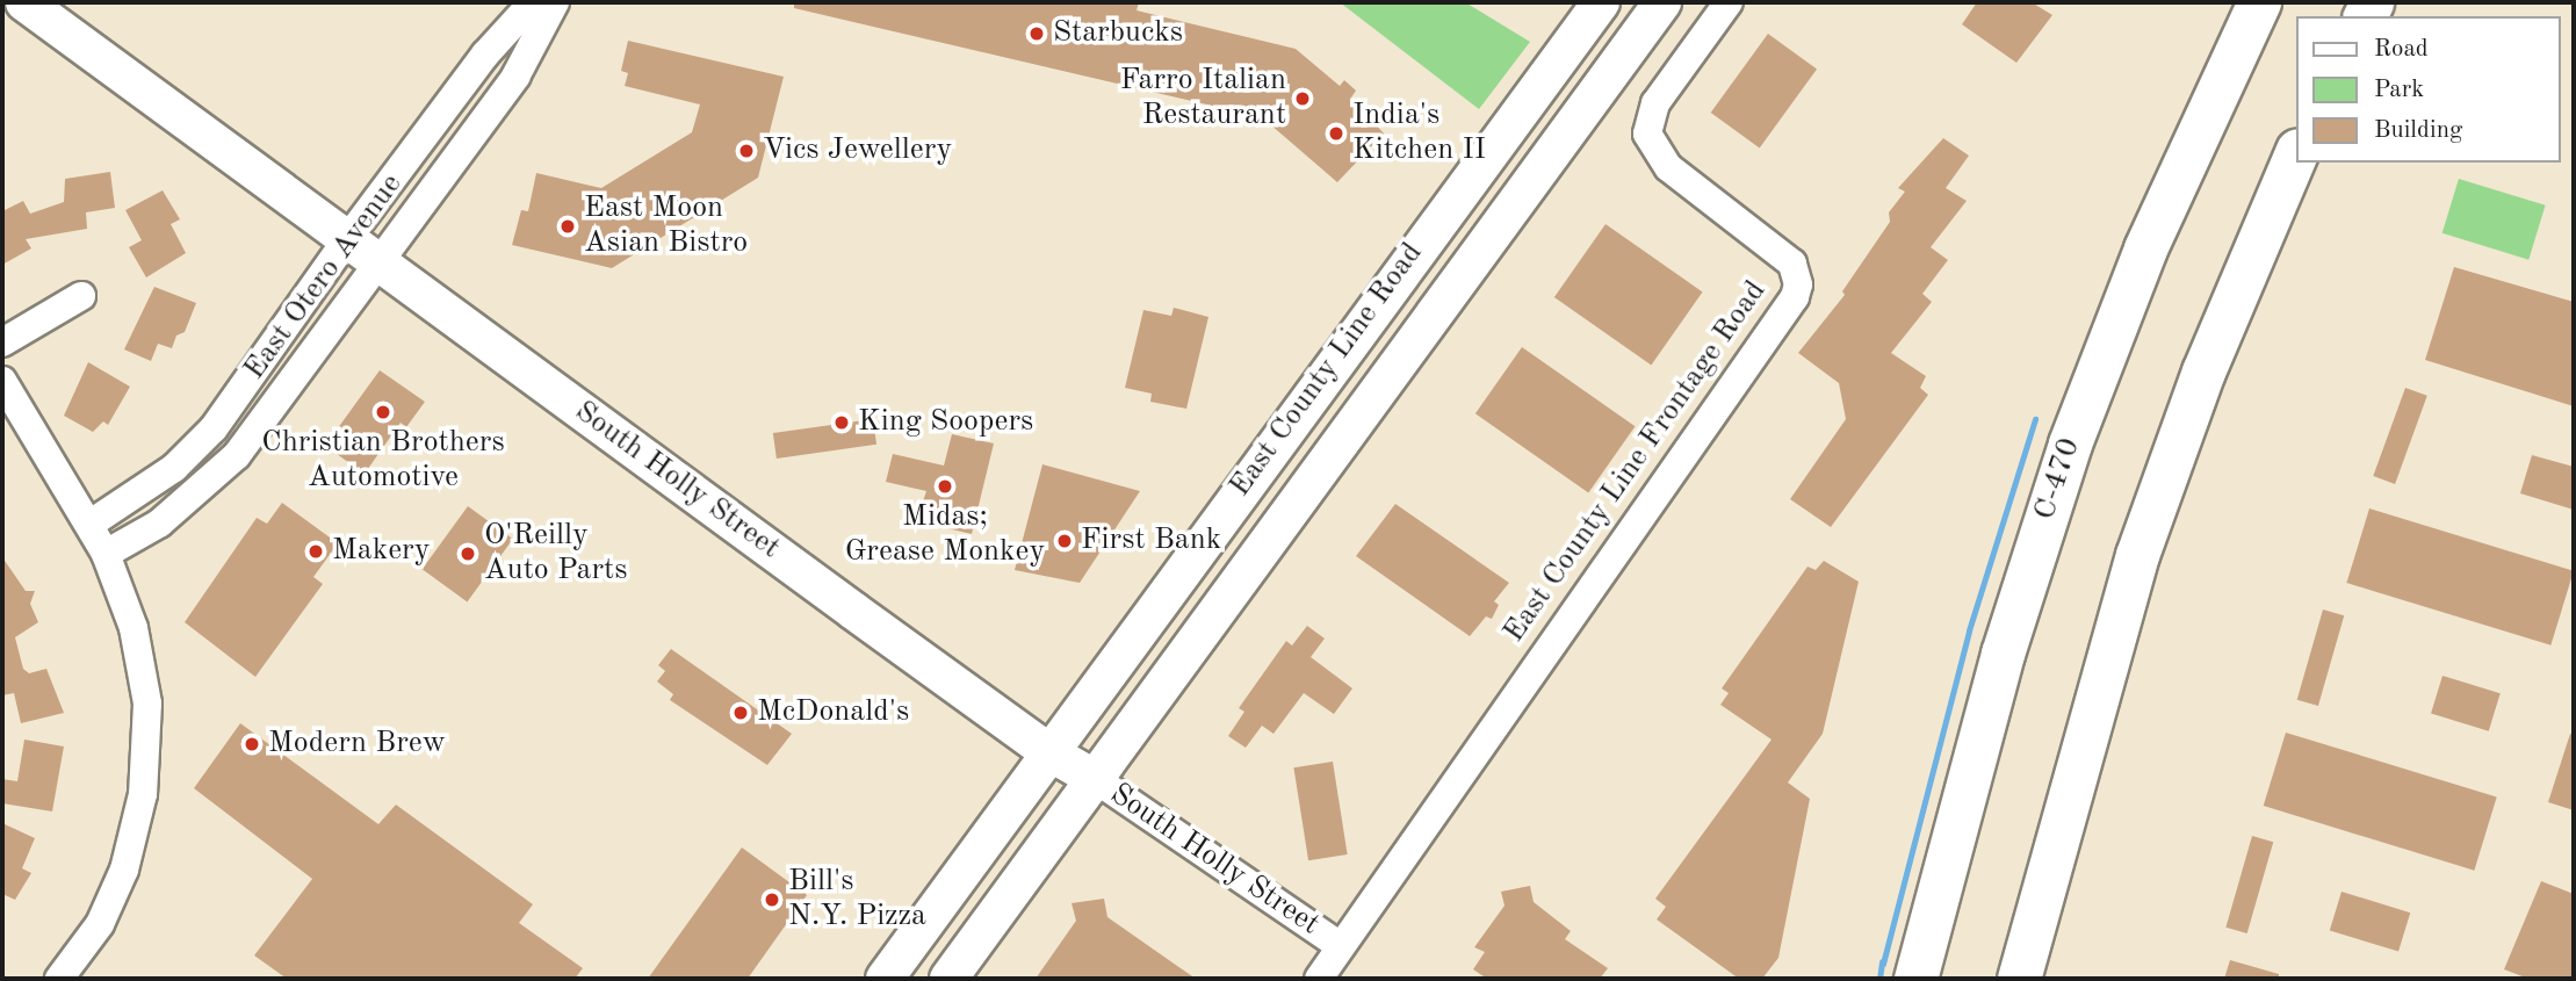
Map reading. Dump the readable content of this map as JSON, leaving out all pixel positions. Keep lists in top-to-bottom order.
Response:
{
  "streets": {
    "highway": ["C-470"],
    "main road": ["East County Line Road", "South Holly Street"],
    "street": ["East Otero Avenue", "East County Line Frontage Road"]
  },
  "crossings": [
    ["East Otero Avenue", "South Holly Street"],
    ["East County Line Road", "South Holly Street"],
    ["East County Line Frontage Road", "South Holly Street"]
  ],
  "places": [
    "Starbucks",
    "Farro Italian Restaurant",
    "India's Kitchen II",
    "Vics Jewellery",
    "East Moon Asian Bistro",
    "Christian Brothers Automotive",
    "King Soopers",
    "Midas; Grease Monkey",
    "First Bank",
    "Makery",
    "O'Reilly Auto Parts",
    "McDonald's",
    "Modern Brew",
    "Bill's N.Y. Pizza"
  ],
  "legend": ["Road", "Park", "Building"]
}
